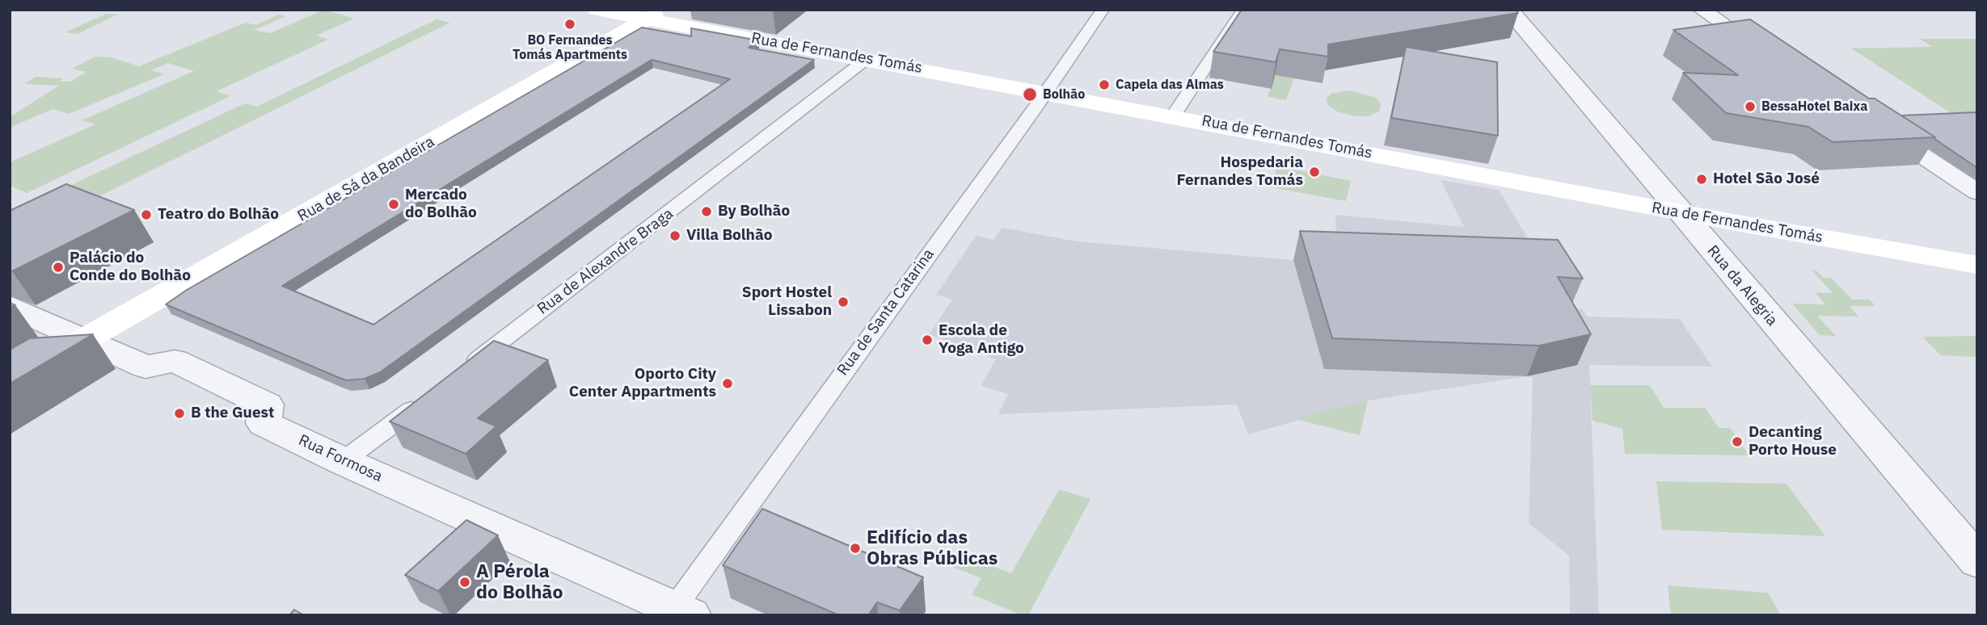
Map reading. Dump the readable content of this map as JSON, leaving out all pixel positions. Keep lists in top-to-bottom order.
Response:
{
  "streets": {
    "main road": ["Rua de Fernandes Tomás", "Rua de Sá da Bandeira"],
    "street": [
      "Rua de Alexandre Braga",
      "Rua da Alegria",
      "Rua de Santa Catarina",
      "Rua Formosa"
    ]
  },
  "crossings": [
    ["Rua de Fernandes Tomás", "Rua de Sá da Bandeira"],
    ["Rua de Fernandes Tomás", "Rua de Alexandre Braga"],
    ["Rua de Fernandes Tomás", "Rua da Alegria"],
    ["Rua de Fernandes Tomás", "Rua de Santa Catarina"],
    ["Rua de Sá da Bandeira", "Rua Formosa"],
    ["Rua de Santa Catarina", "Rua Formosa"]
  ],
  "places": [
    "BO Fernandes Tomás Apartments",
    "Capela das Almas",
    "Bolhão",
    "BessaHotel Baixa",
    "Hospedaria Fernandes Tomás",
    "Hotel São José",
    "Mercado do Bolhão",
    "By Bolhão",
    "Teatro do Bolhão",
    "Villa Bolhão",
    "Palácio do Conde do Bolhão",
    "Sport Hostel Lissabon",
    "Escola de Yoga Antigo",
    "Oporto City Center Appartments",
    "B the Guest",
    "Decanting Porto House",
    "Edifício das Obras Públicas",
    "A Pérola do Bolhão"
  ]
}
